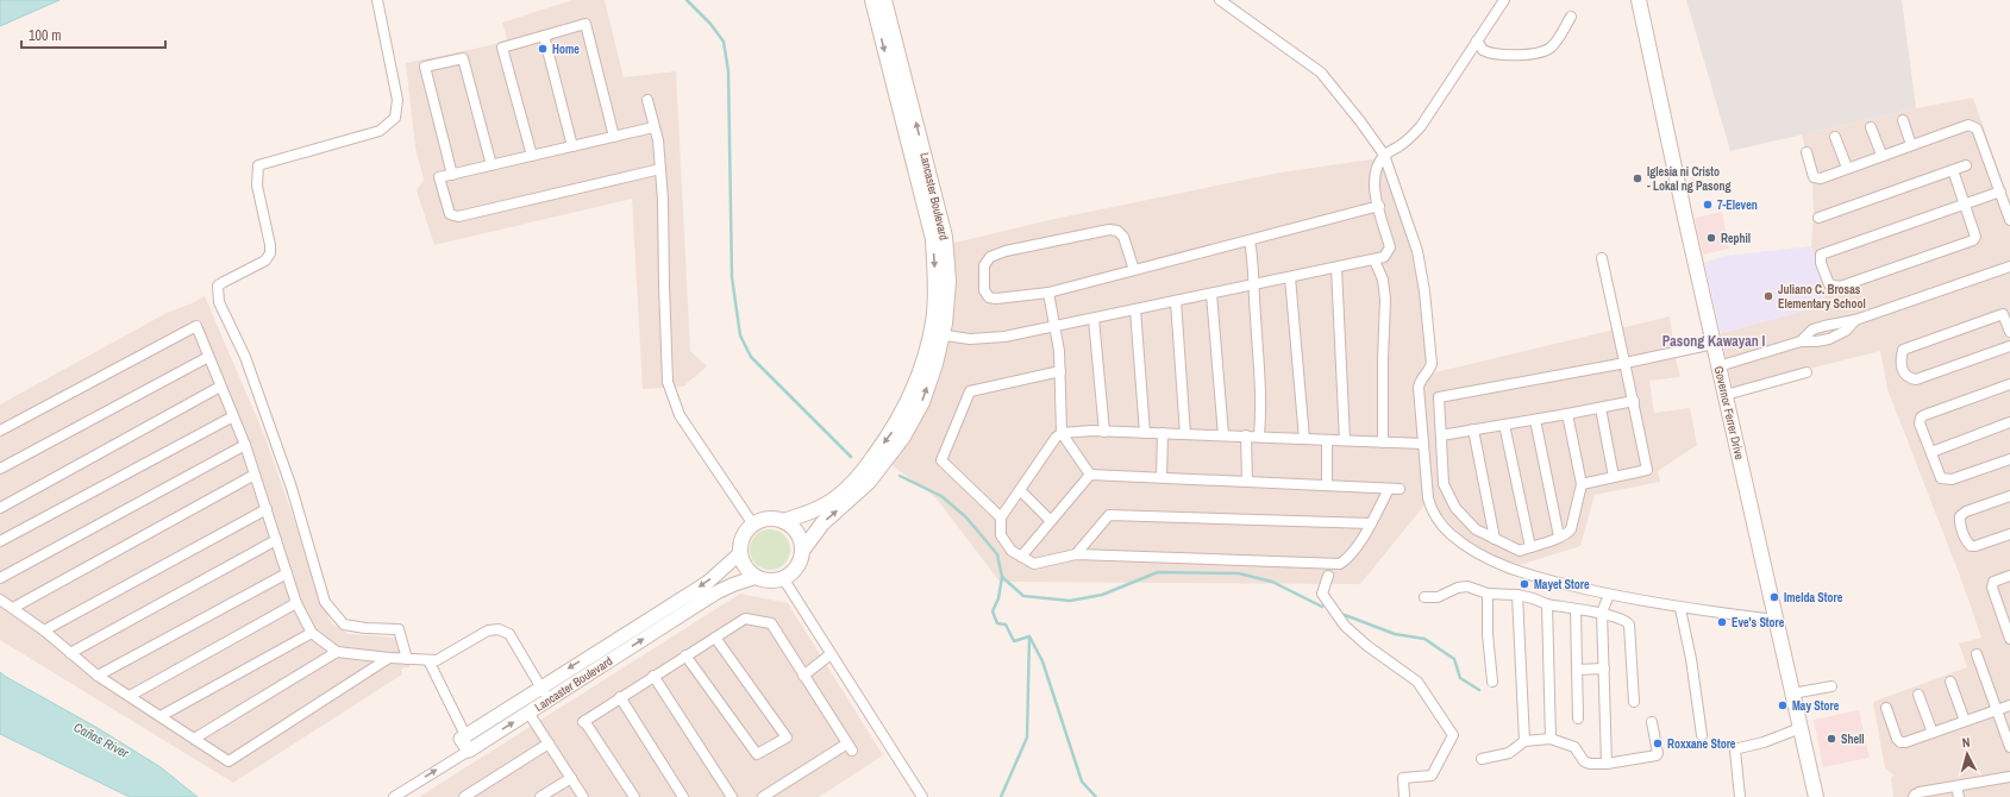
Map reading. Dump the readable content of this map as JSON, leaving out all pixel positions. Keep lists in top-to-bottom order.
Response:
{
  "streets": {
    "main road": ["Lancaster Boulevard", "Governor Ferrer Drive"]
  },
  "districts": ["Pasong Kawayan I"],
  "water": ["Cañas River"],
  "places": [
    "Home",
    "Iglesia ni Cristo - Lokal ng Pasong",
    "7-Eleven",
    "Rephil",
    "Juliano C. Brosas Elementary School",
    "Mayet Store",
    "Imelda Store",
    "Eve's Store",
    "May Store",
    "Shell",
    "Roxxane Store"
  ],
  "scale_bar": "100 m",
  "north": "top"
}
